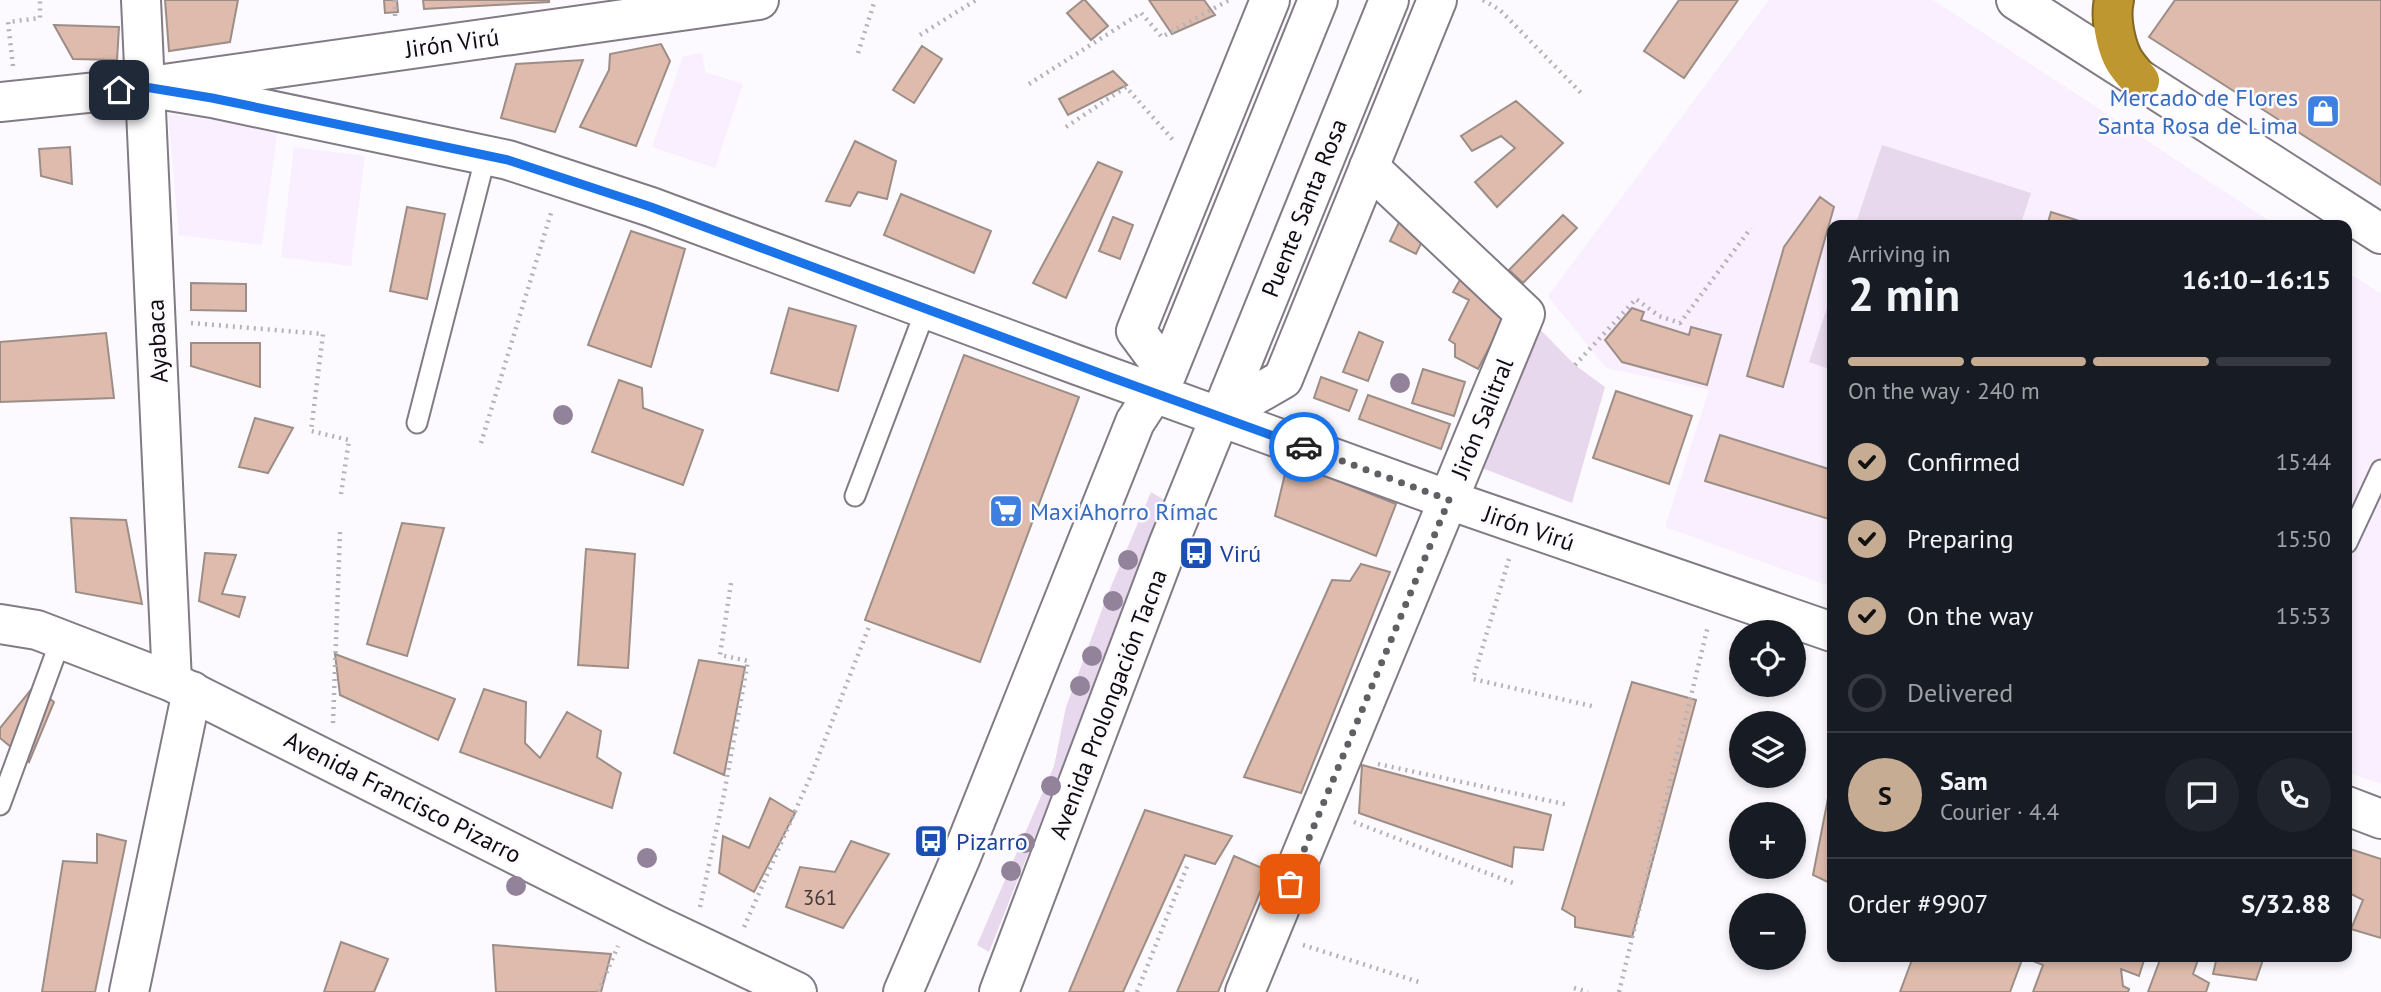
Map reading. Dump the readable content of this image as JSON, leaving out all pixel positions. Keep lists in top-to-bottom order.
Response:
{
  "streets": {
    "main road": [
      "Jirón Virú",
      "Puente Santa Rosa",
      "Ayabaca",
      "Jirón Salitral",
      "Avenida Prolongación Tacna",
      "Avenida Francisco Pizarro"
    ]
  },
  "crossings": [
    ["Jirón Virú", "Puente Santa Rosa"],
    ["Jirón Virú", "Ayabaca"],
    ["Jirón Virú", "Jirón Salitral"],
    ["Jirón Virú", "Avenida Prolongación Tacna"],
    ["Puente Santa Rosa", "Avenida Prolongación Tacna"],
    ["Ayabaca", "Avenida Francisco Pizarro"]
  ],
  "places": {
    "shop": ["Mercado de Flores Santa Rosa de Lima"],
    "supermarket": ["MaxiAhorro Rímac"],
    "bus stop": ["Virú", "Pizarro"]
  },
  "house_numbers": ["361"],
  "page": {
    "heading": ["2 min", "Arriving in", "16:10–16:15"],
    "panel": [
      "Sam",
      "Courier · 4.4",
      "Order #9907",
      "S/32.88"
    ],
    "bar": "On the way · 240 m",
    "list": [
      ["Confirmed", "15:44"],
      ["Preparing", "15:50"],
      ["On the way", "15:53"],
      "Delivered"
    ],
    "map_buttons": ["+", "−"],
    "round": "S"
  }
}
